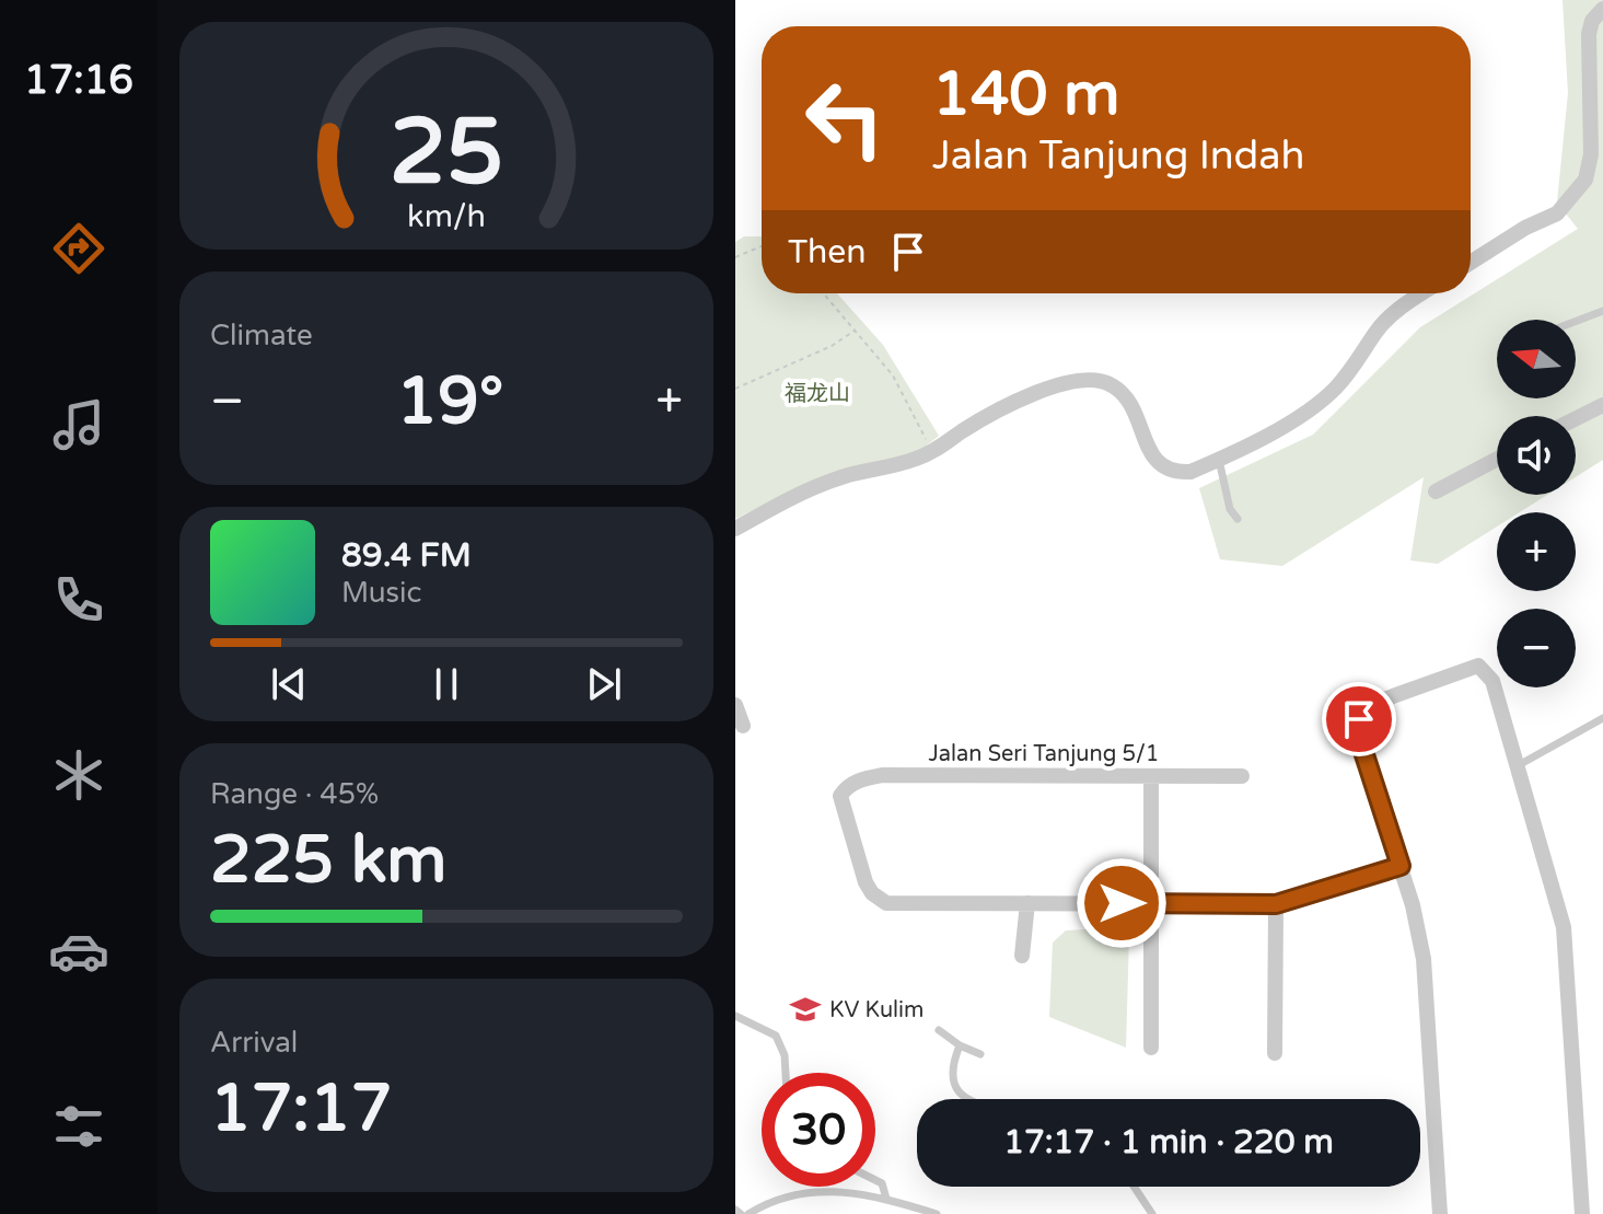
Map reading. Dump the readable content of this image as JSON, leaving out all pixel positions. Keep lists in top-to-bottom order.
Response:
{
  "streets": {
    "street": ["Jalan Seri Tanjung 5/1"]
  },
  "parks": ["福龙山"],
  "places": {
    "school or university": ["KV Kulim"]
  },
  "north": "left",
  "page": {
    "tabs": "17:16",
    "turn": ["140 m", "Jalan Tanjung Indah"],
    "then": "Then",
    "tile": [
      "Climate",
      ["Range · 45%", "225 km"],
      ["Arrival", "17:17"]
    ],
    "map_buttons": ["+", "−"],
    "heat": ["−", "19°", "+"],
    "song": ["89.4 FM", "Music"],
    "limit": "30",
    "trip": "17:17 · 1 min · 220 m",
    "gauge": ["25", "km/h"]
  }
}
